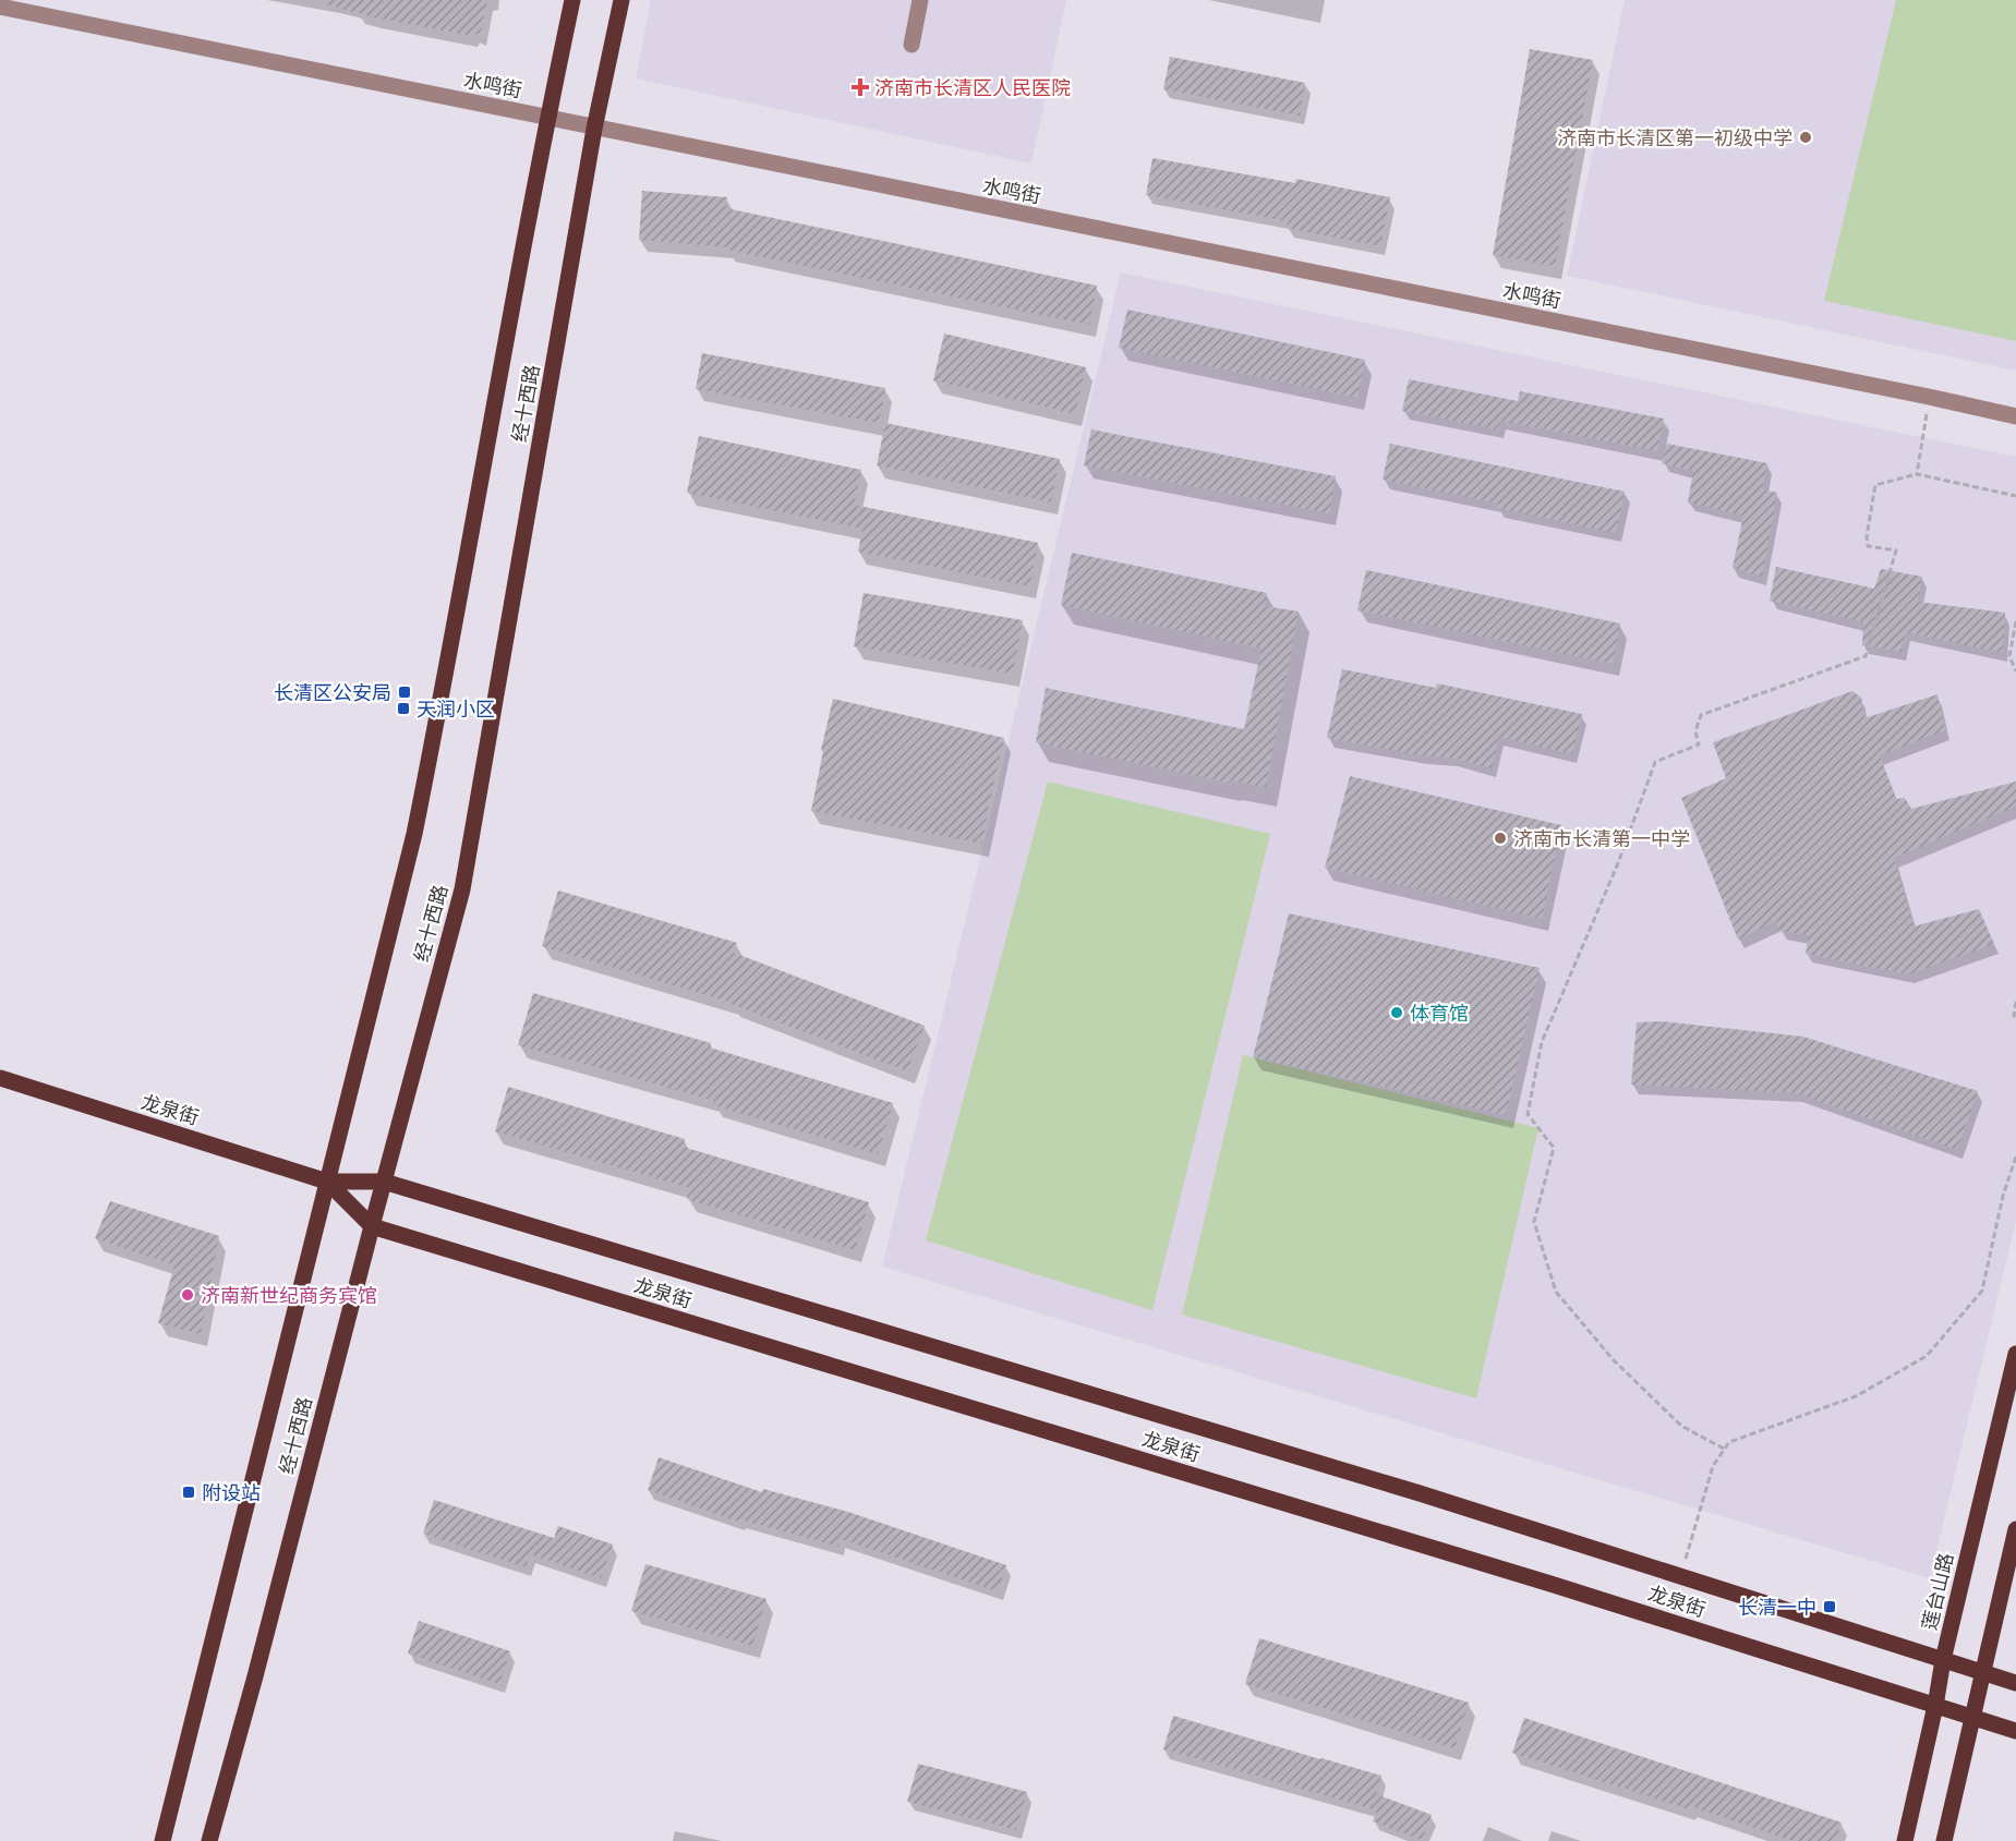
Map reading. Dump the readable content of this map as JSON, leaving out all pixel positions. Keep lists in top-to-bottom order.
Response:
{
  "streets": {
    "main road": ["经十西路", "龙泉街", "莲台山路"],
    "street": ["水鸣街"]
  },
  "crossings": [
    ["水鸣街", "经十西路"],
    ["经十西路", "龙泉街"],
    ["龙泉街", "莲台山路"]
  ],
  "places": {
    "health": ["济南市长清区人民医院"],
    "other": [
      "济南市长清区第一初级中学",
      "济南市长清第一中学",
      "体育馆",
      "济南新世纪商务宾馆"
    ],
    "transit": [
      "长清区公安局",
      "天润小区",
      "附设站",
      "长清一中"
    ]
  }
}
